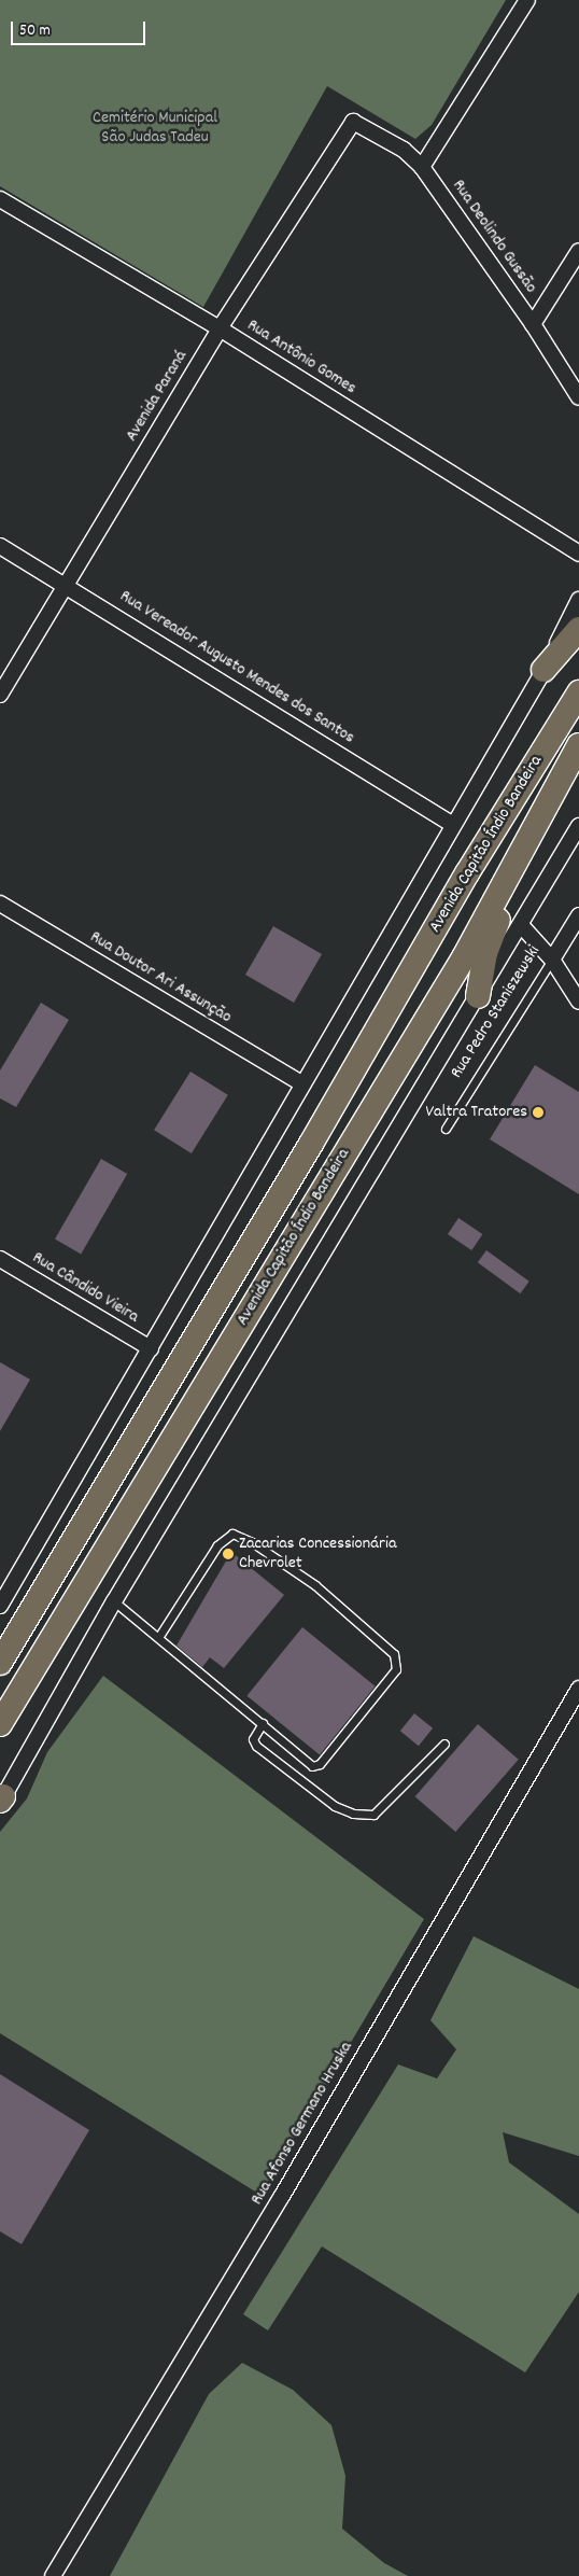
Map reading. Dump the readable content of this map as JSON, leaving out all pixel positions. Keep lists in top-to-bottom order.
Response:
{
  "streets": {
    "main road": ["Avenida Capitão Índio Bandeira"],
    "street": [
      "Rua Deolindo Gussão",
      "Rua Antônio Gomes",
      "Avenida Paraná",
      "Rua Vereador Augusto Mendes dos Santos",
      "Rua Doutor Ari Assunção",
      "Rua Pedro Staniszewski",
      "Rua Cândido Vieira",
      "Rua Afonso Germano Hruska"
    ]
  },
  "crossings": [
    ["Rua Deolindo Gussão", "Avenida Paraná"],
    ["Rua Antônio Gomes", "Avenida Paraná"],
    ["Avenida Paraná", "Rua Vereador Augusto Mendes dos Santos"]
  ],
  "parks": ["Cemitério Municipal São Judas Tadeu"],
  "places": ["Valtra Tratores", "Zacarias Concessionária Chevrolet"],
  "scale_bar": "50 m"
}
